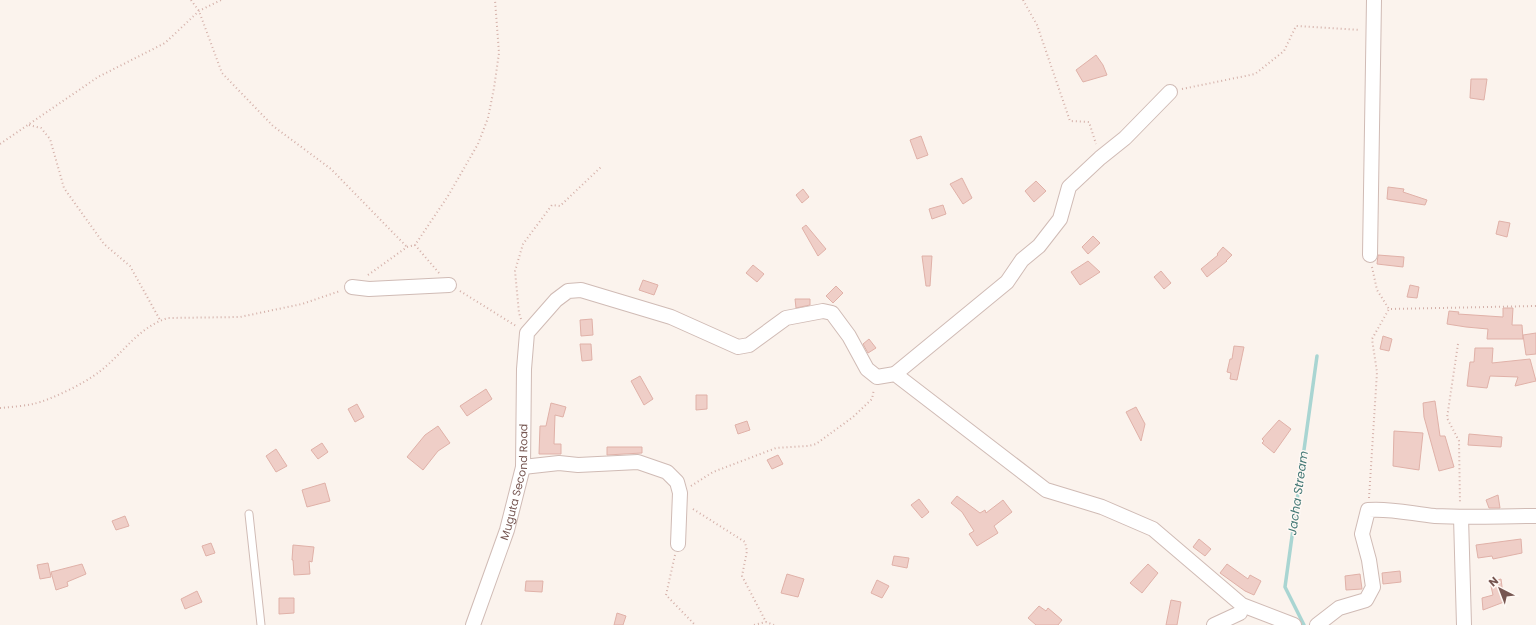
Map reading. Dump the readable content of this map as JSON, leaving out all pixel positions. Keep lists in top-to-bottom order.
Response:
{
  "streets": {
    "street": ["Muguta Second Road"]
  },
  "water": ["Jacha Stream"],
  "north": "top left"
}
